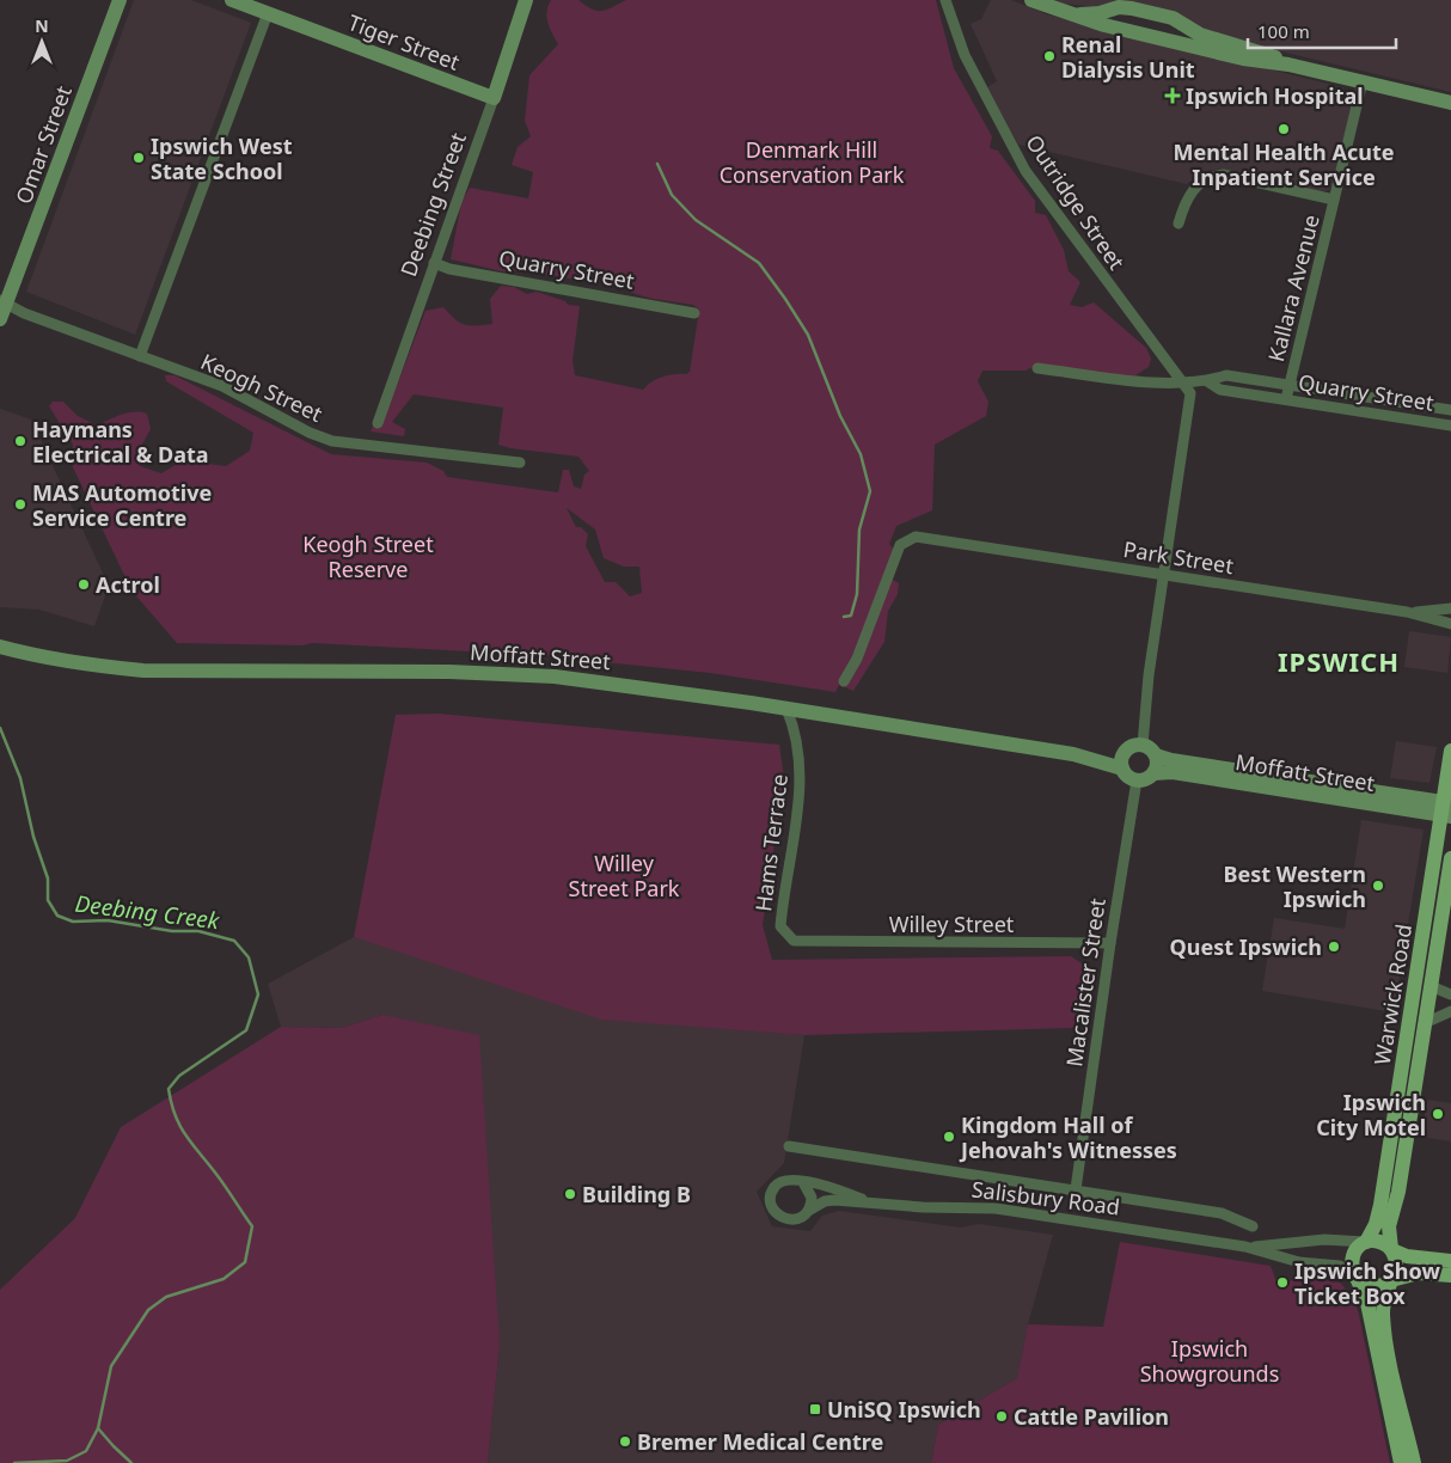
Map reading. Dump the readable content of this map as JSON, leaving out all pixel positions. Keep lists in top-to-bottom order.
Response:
{
  "streets": {
    "main road": [
      "Tiger Street",
      "Omar Street",
      "Deebing Street",
      "Moffatt Street",
      "Warwick Road"
    ],
    "street": [
      "Outridge Street",
      "Quarry Street",
      "Kallara Avenue",
      "Keogh Street",
      "Park Street",
      "Hams Terrace",
      "Willey Street",
      "Macalister Street",
      "Salisbury Road"
    ]
  },
  "crossings": [
    ["Tiger Street", "Deebing Street"],
    ["Omar Street", "Keogh Street"],
    ["Outridge Street", "Quarry Street"],
    ["Deebing Street", "Quarry Street"],
    ["Quarry Street", "Kallara Avenue"],
    ["Moffatt Street", "Hams Terrace"],
    ["Moffatt Street", "Macalister Street"],
    ["Moffatt Street", "Warwick Road"],
    ["Hams Terrace", "Willey Street"],
    ["Willey Street", "Macalister Street"],
    ["Macalister Street", "Salisbury Road"],
    ["Warwick Road", "Salisbury Road"]
  ],
  "districts": ["IPSWICH"],
  "water": ["Deebing Creek"],
  "parks": [
    "Denmark Hill Conservation Park",
    "Keogh Street Reserve",
    "Willey Street Park",
    "Ipswich Showgrounds"
  ],
  "places": {
    "other": [
      "Renal Dialysis Unit",
      "Mental Health Acute Inpatient Service",
      "Ipswich West State School",
      "Haymans Electrical & Data",
      "MAS Automotive Service Centre",
      "Actrol",
      "Best Western Ipswich",
      "Quest Ipswich",
      "Ipswich City Motel",
      "Kingdom Hall of Jehovah's Witnesses",
      "Building B",
      "Ipswich Show Ticket Box",
      "Cattle Pavilion",
      "Bremer Medical Centre"
    ],
    "health": ["Ipswich Hospital"],
    "transit": ["UniSQ Ipswich"]
  },
  "scale_bar": "100 m",
  "north": "top"
}
